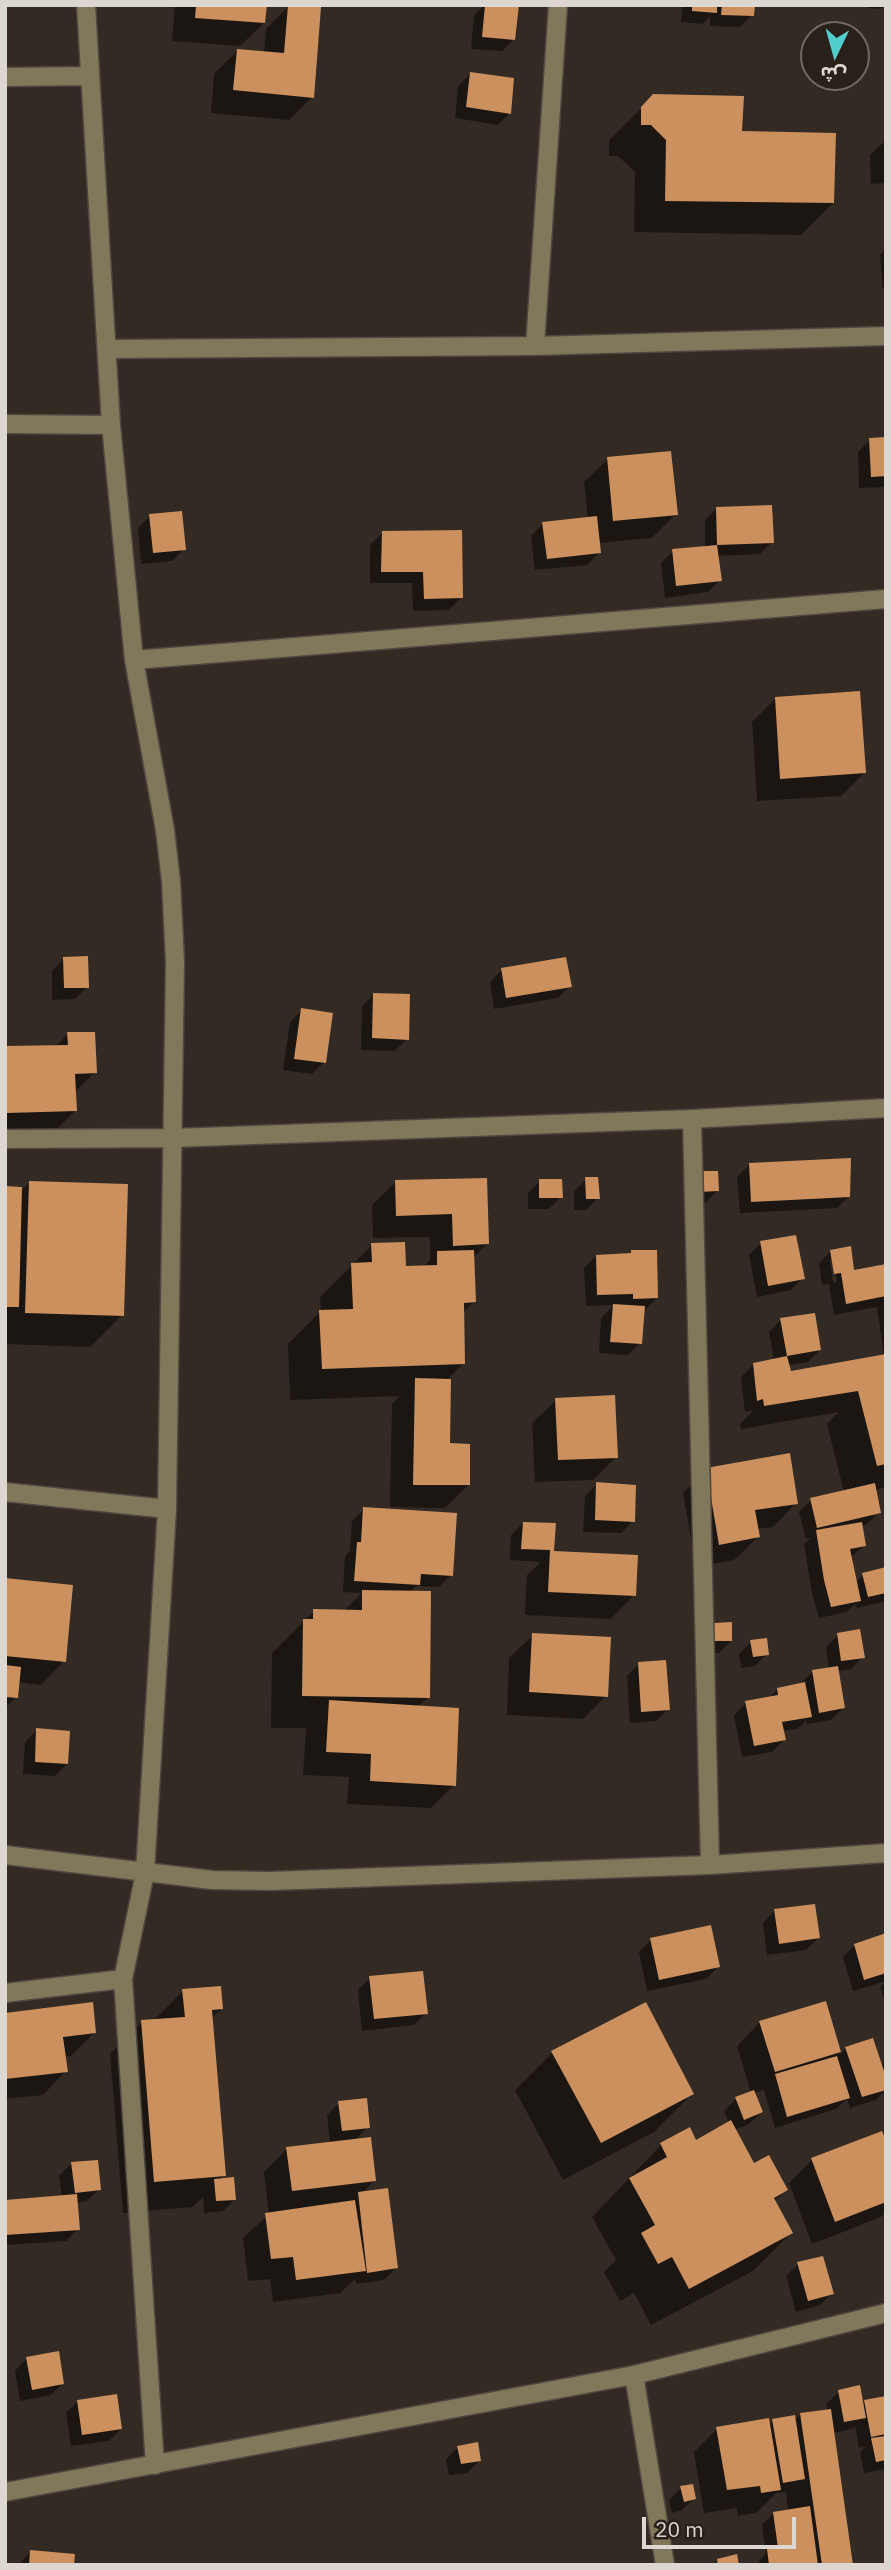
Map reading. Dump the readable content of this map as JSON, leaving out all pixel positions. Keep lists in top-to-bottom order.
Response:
{
  "scale_bar": "20 m",
  "north": "bottom"
}
